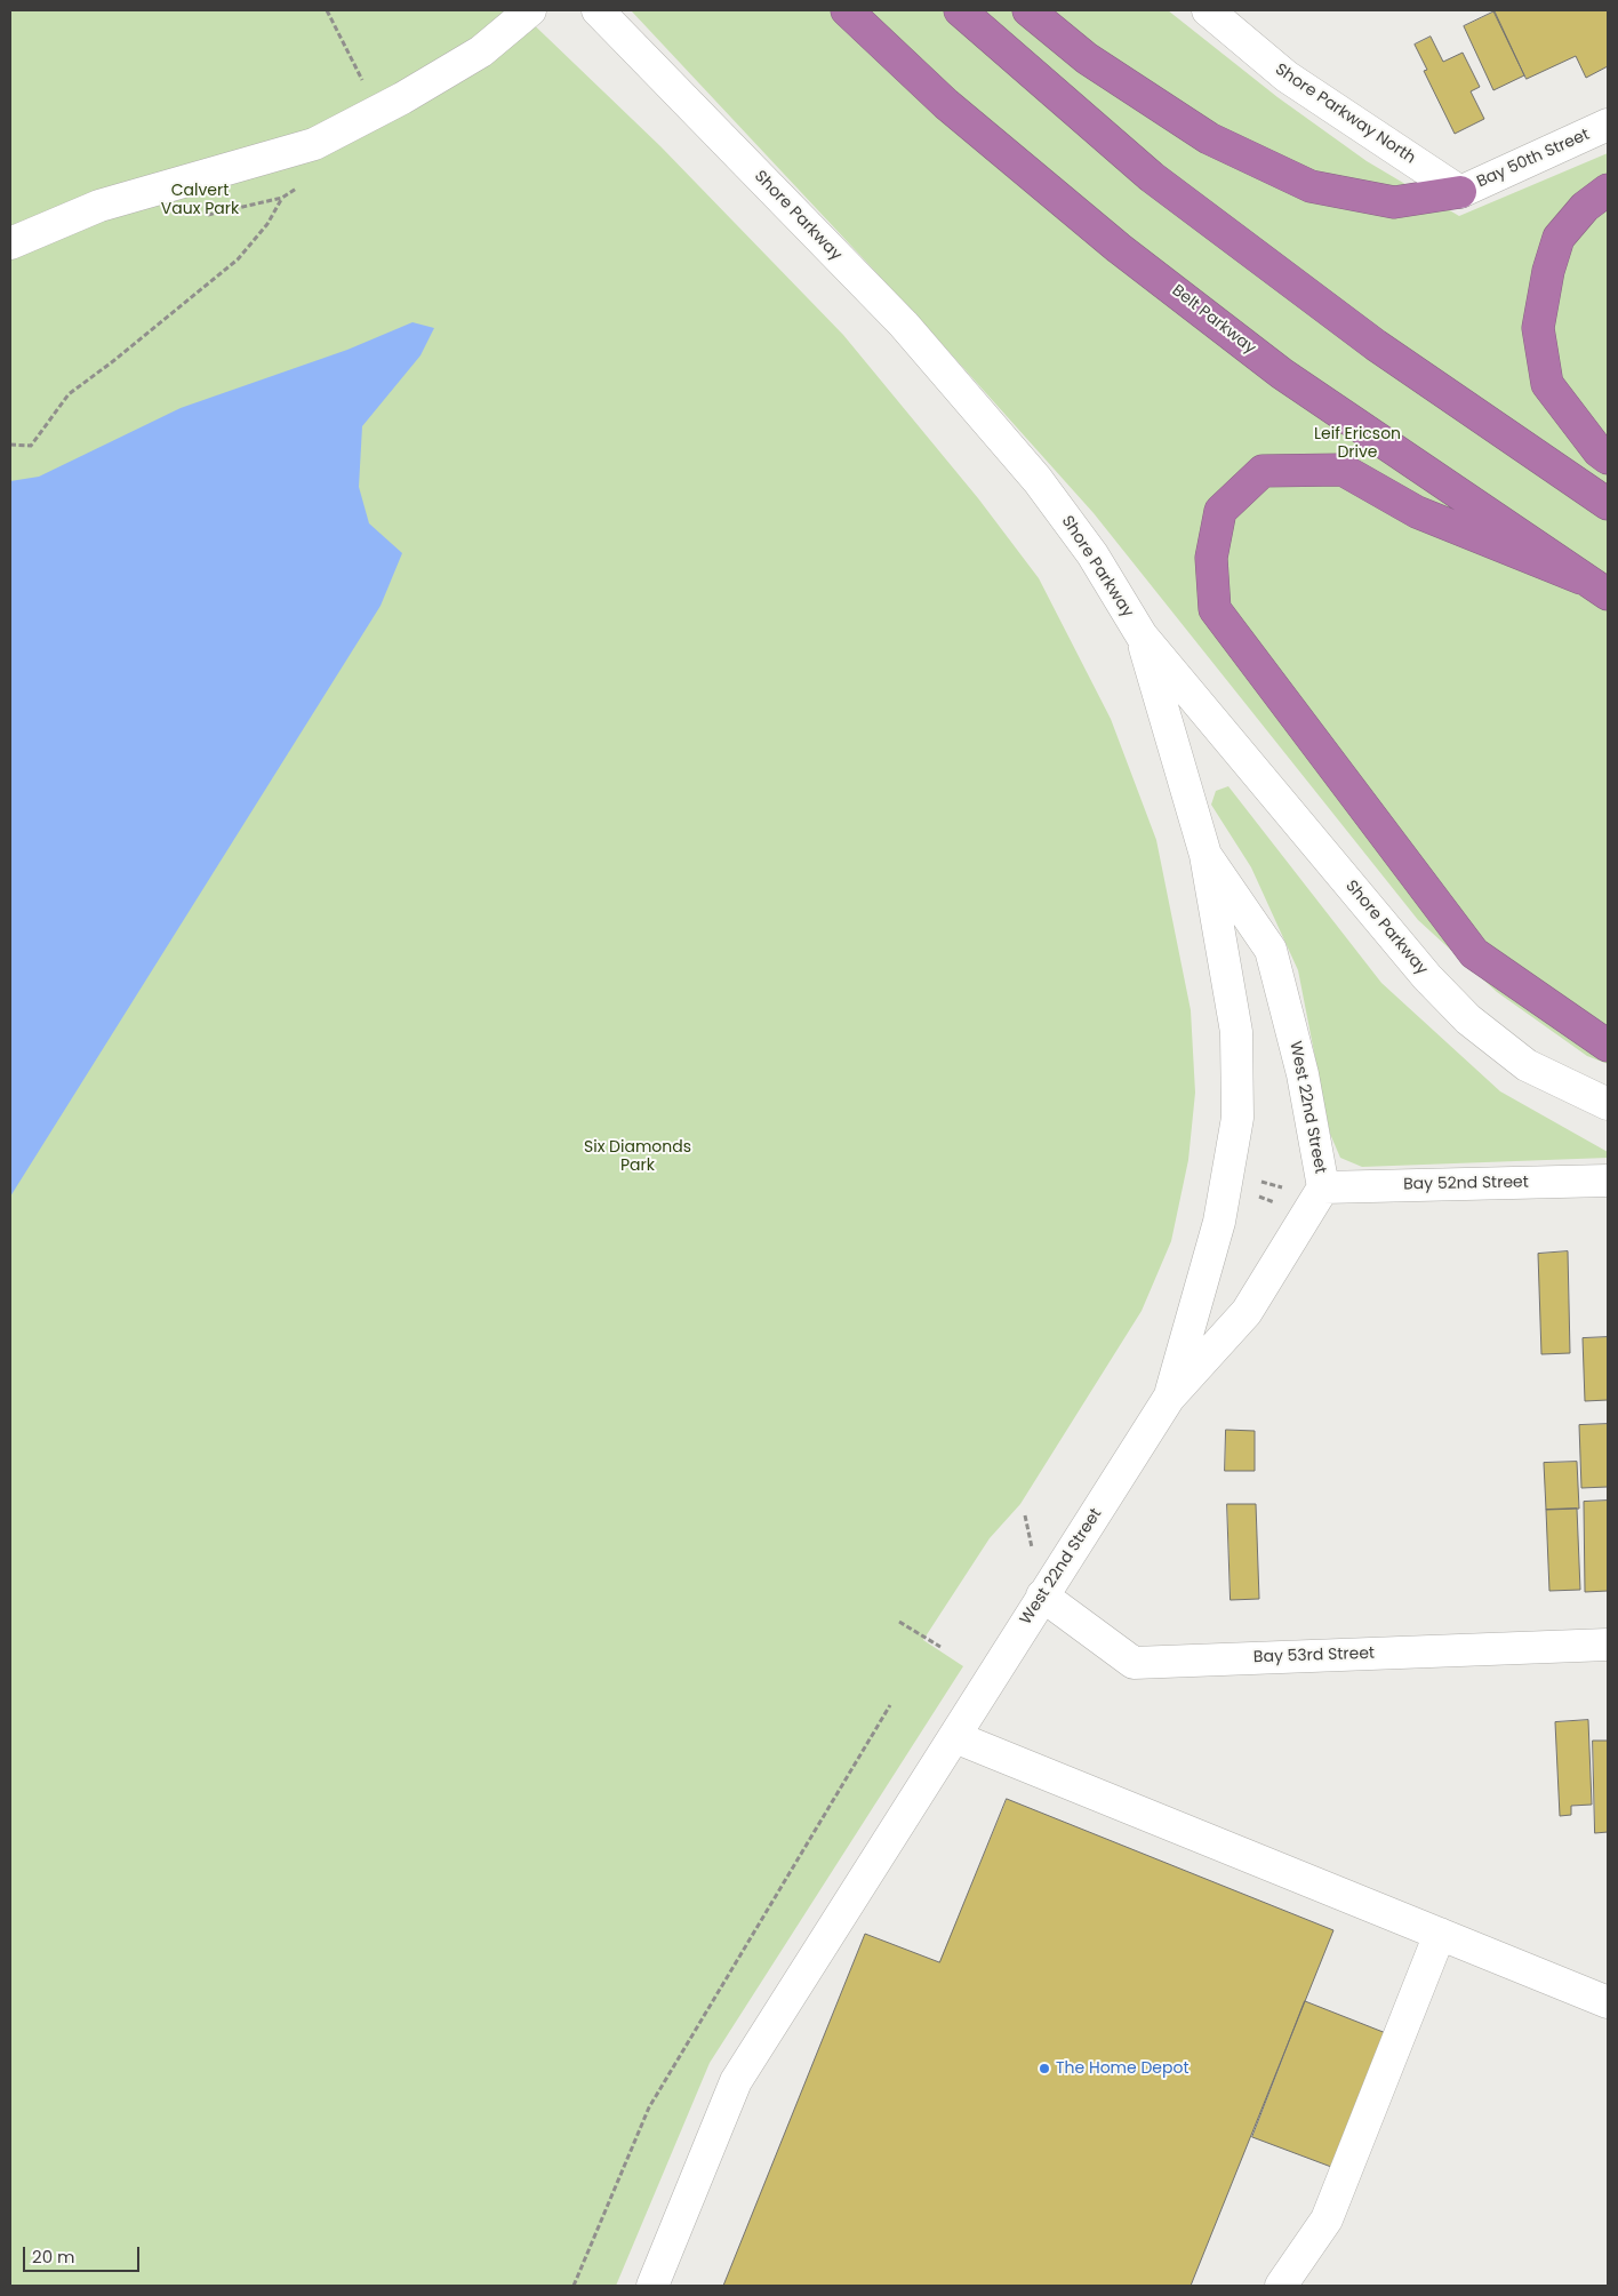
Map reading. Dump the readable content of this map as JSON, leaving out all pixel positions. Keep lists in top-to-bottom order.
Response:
{
  "streets": {
    "highway": ["Belt Parkway"],
    "street": [
      "Shore Parkway North",
      "Bay 50th Street",
      "Shore Parkway",
      "West 22nd Street",
      "Bay 52nd Street",
      "Bay 53rd Street"
    ]
  },
  "crossings": [
    ["Shore Parkway North", "Bay 50th Street"],
    ["Shore Parkway", "West 22nd Street"],
    ["West 22nd Street", "Bay 52nd Street"],
    ["West 22nd Street", "Bay 53rd Street"]
  ],
  "parks": ["Calvert Vaux Park", "Leif Ericson Drive", "Six Diamonds Park"],
  "places": ["The Home Depot"],
  "scale_bar": "20 m"
}
